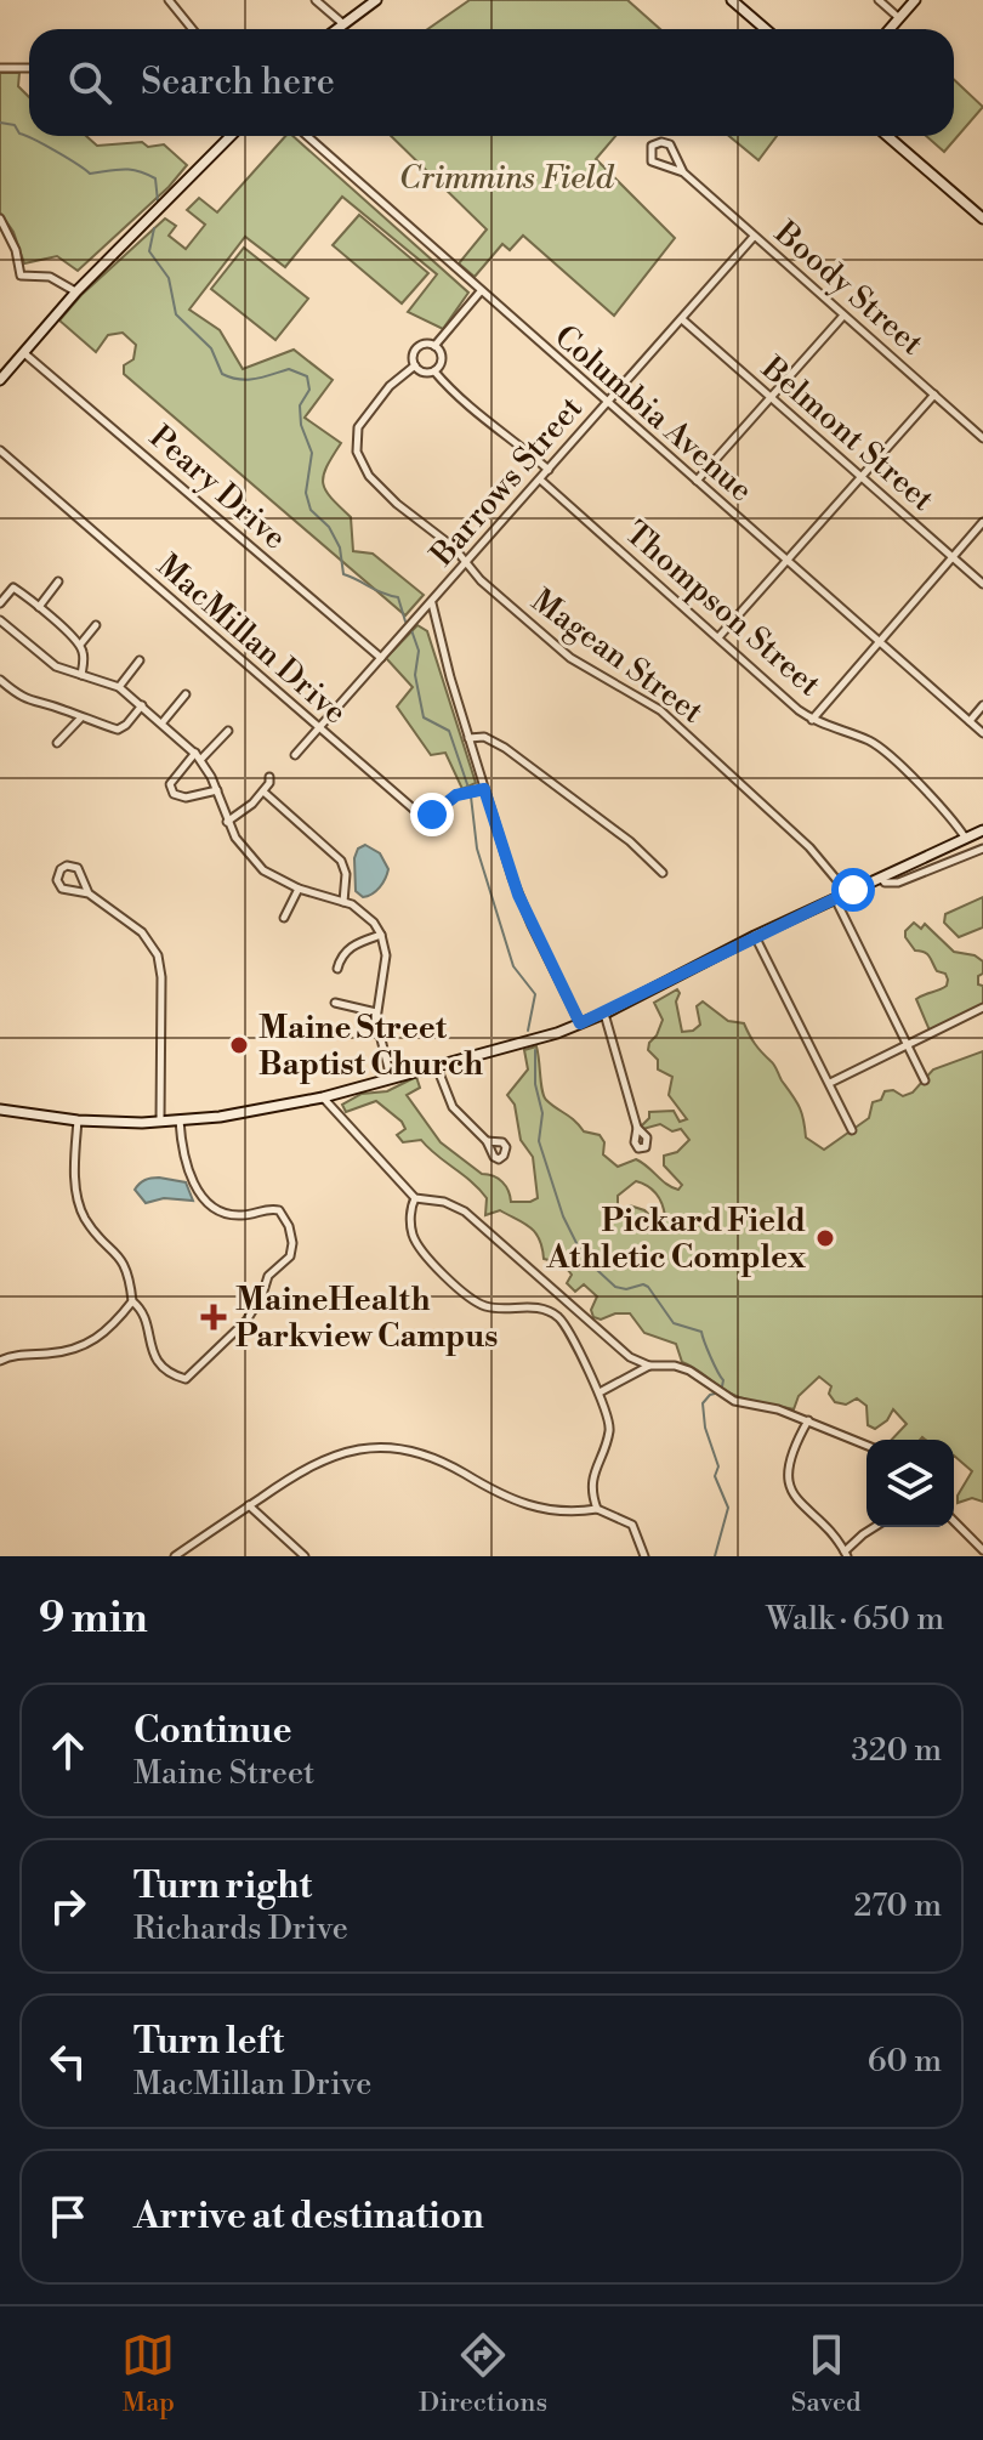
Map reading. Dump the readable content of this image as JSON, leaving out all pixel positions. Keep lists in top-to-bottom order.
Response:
{
  "streets": {
    "street": [
      "Boody Street",
      "Columbia Avenue",
      "Belmont Street",
      "Barrows Street",
      "Peary Drive",
      "Thompson Street",
      "MacMillan Drive",
      "Magean Street"
    ]
  },
  "crossings": [
    ["Boody Street", "Barrows Street"],
    ["Columbia Avenue", "Barrows Street"],
    ["Columbia Avenue", "Magean Street"],
    ["Belmont Street", "Barrows Street"],
    ["Barrows Street", "Peary Drive"],
    ["Barrows Street", "Thompson Street"],
    ["Barrows Street", "MacMillan Drive"],
    ["Barrows Street", "Magean Street"]
  ],
  "parks": ["Crimmins Field"],
  "places": {
    "other": ["Maine Street Baptist Church", "Pickard Field Athletic Complex"],
    "health": ["MaineHealth Parkview Campus"]
  },
  "page": {
    "search": "Search here",
    "heading": ["9 min", "Walk · 650 m"],
    "list": [
      ["Continue", "Maine Street", "320 m"],
      ["Turn right", "Richards Drive", "270 m"],
      ["Turn left", "MacMillan Drive", "60 m"],
      "Arrive at destination"
    ],
    "nav": ["Map", "Directions", "Saved"]
  }
}
